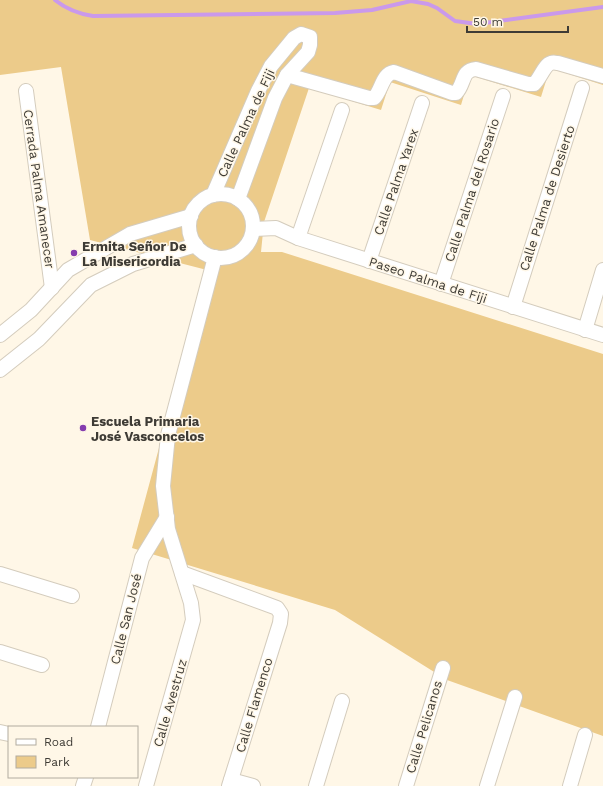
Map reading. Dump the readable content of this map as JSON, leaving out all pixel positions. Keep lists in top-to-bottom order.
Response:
{
  "streets": {
    "street": [
      "Calle Palma de Fiji",
      "Calle Palma Yarex",
      "Cerrada Palma Amanecer",
      "Calle Palma del Rosario",
      "Calle Palma de Desierto",
      "Paseo Palma de Fiji",
      "Calle San José",
      "Calle Avestruz",
      "Calle Flamenco",
      "Calle Pelicanos"
    ]
  },
  "crossings": [
    ["Calle Palma de Fiji", "Paseo Palma de Fiji"],
    ["Calle Palma Yarex", "Paseo Palma de Fiji"],
    ["Calle Palma del Rosario", "Paseo Palma de Fiji"],
    ["Calle Palma de Desierto", "Paseo Palma de Fiji"],
    ["Calle Avestruz", "Calle Flamenco"]
  ],
  "places": ["Ermita Señor De La Misericordia", "Escuela Primaria José Vasconcelos"],
  "legend": ["Road", "Park"],
  "scale_bar": "50 m"
}
